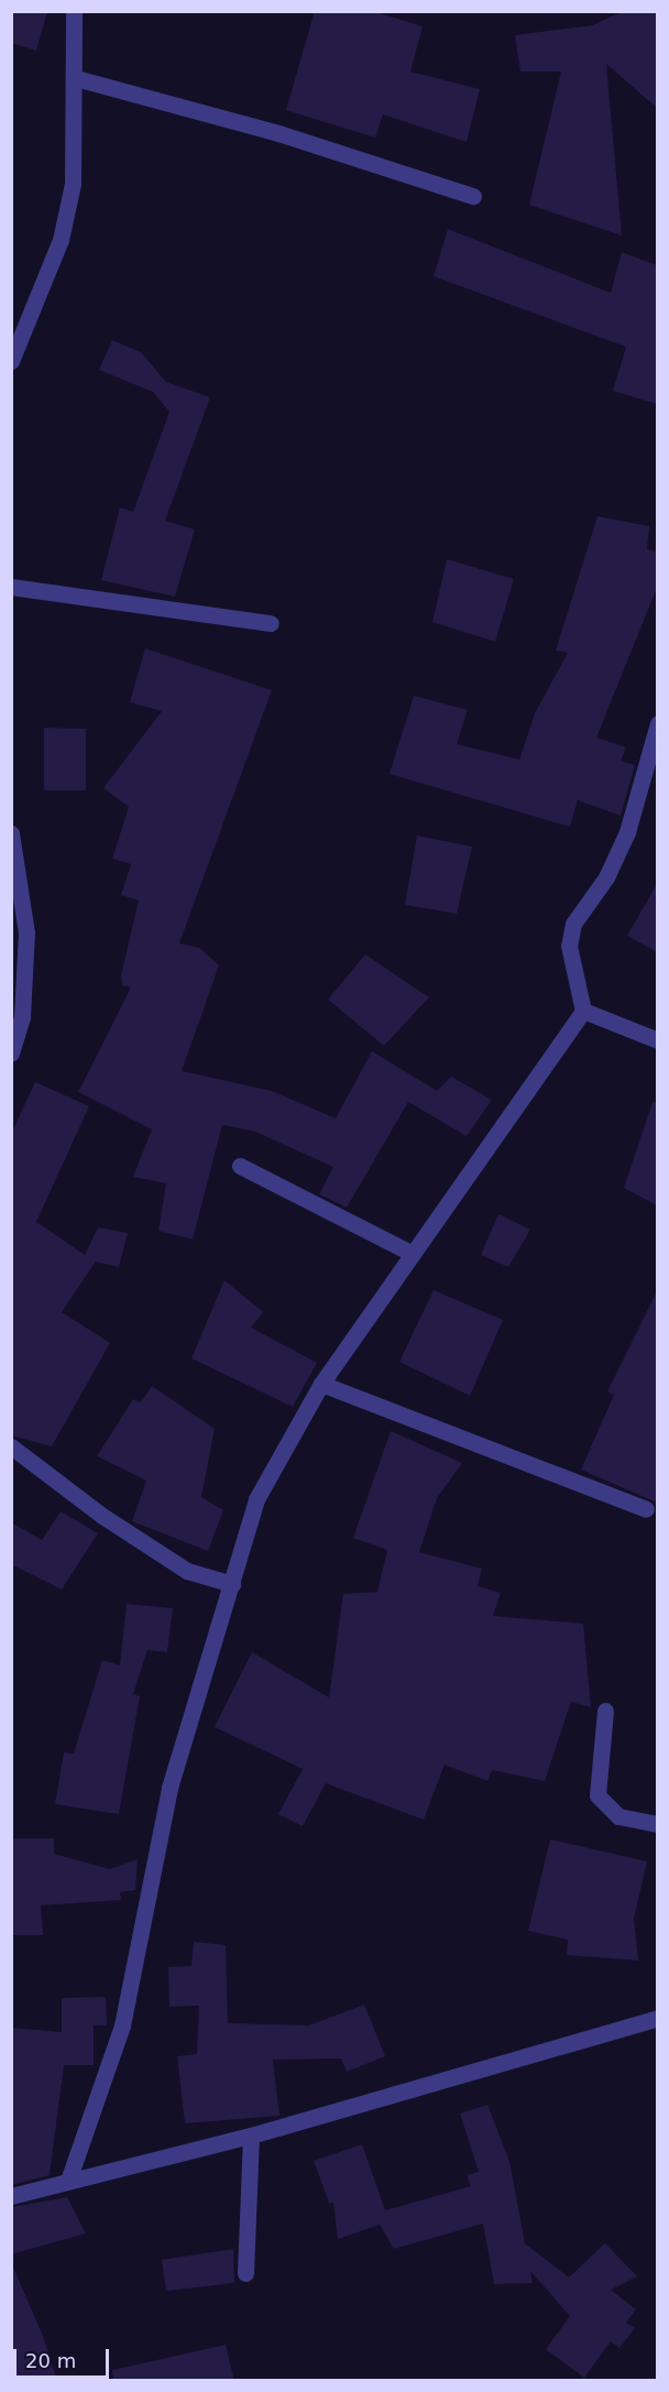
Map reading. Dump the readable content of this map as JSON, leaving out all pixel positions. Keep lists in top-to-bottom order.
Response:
{
  "scale_bar": "20 m"
}
